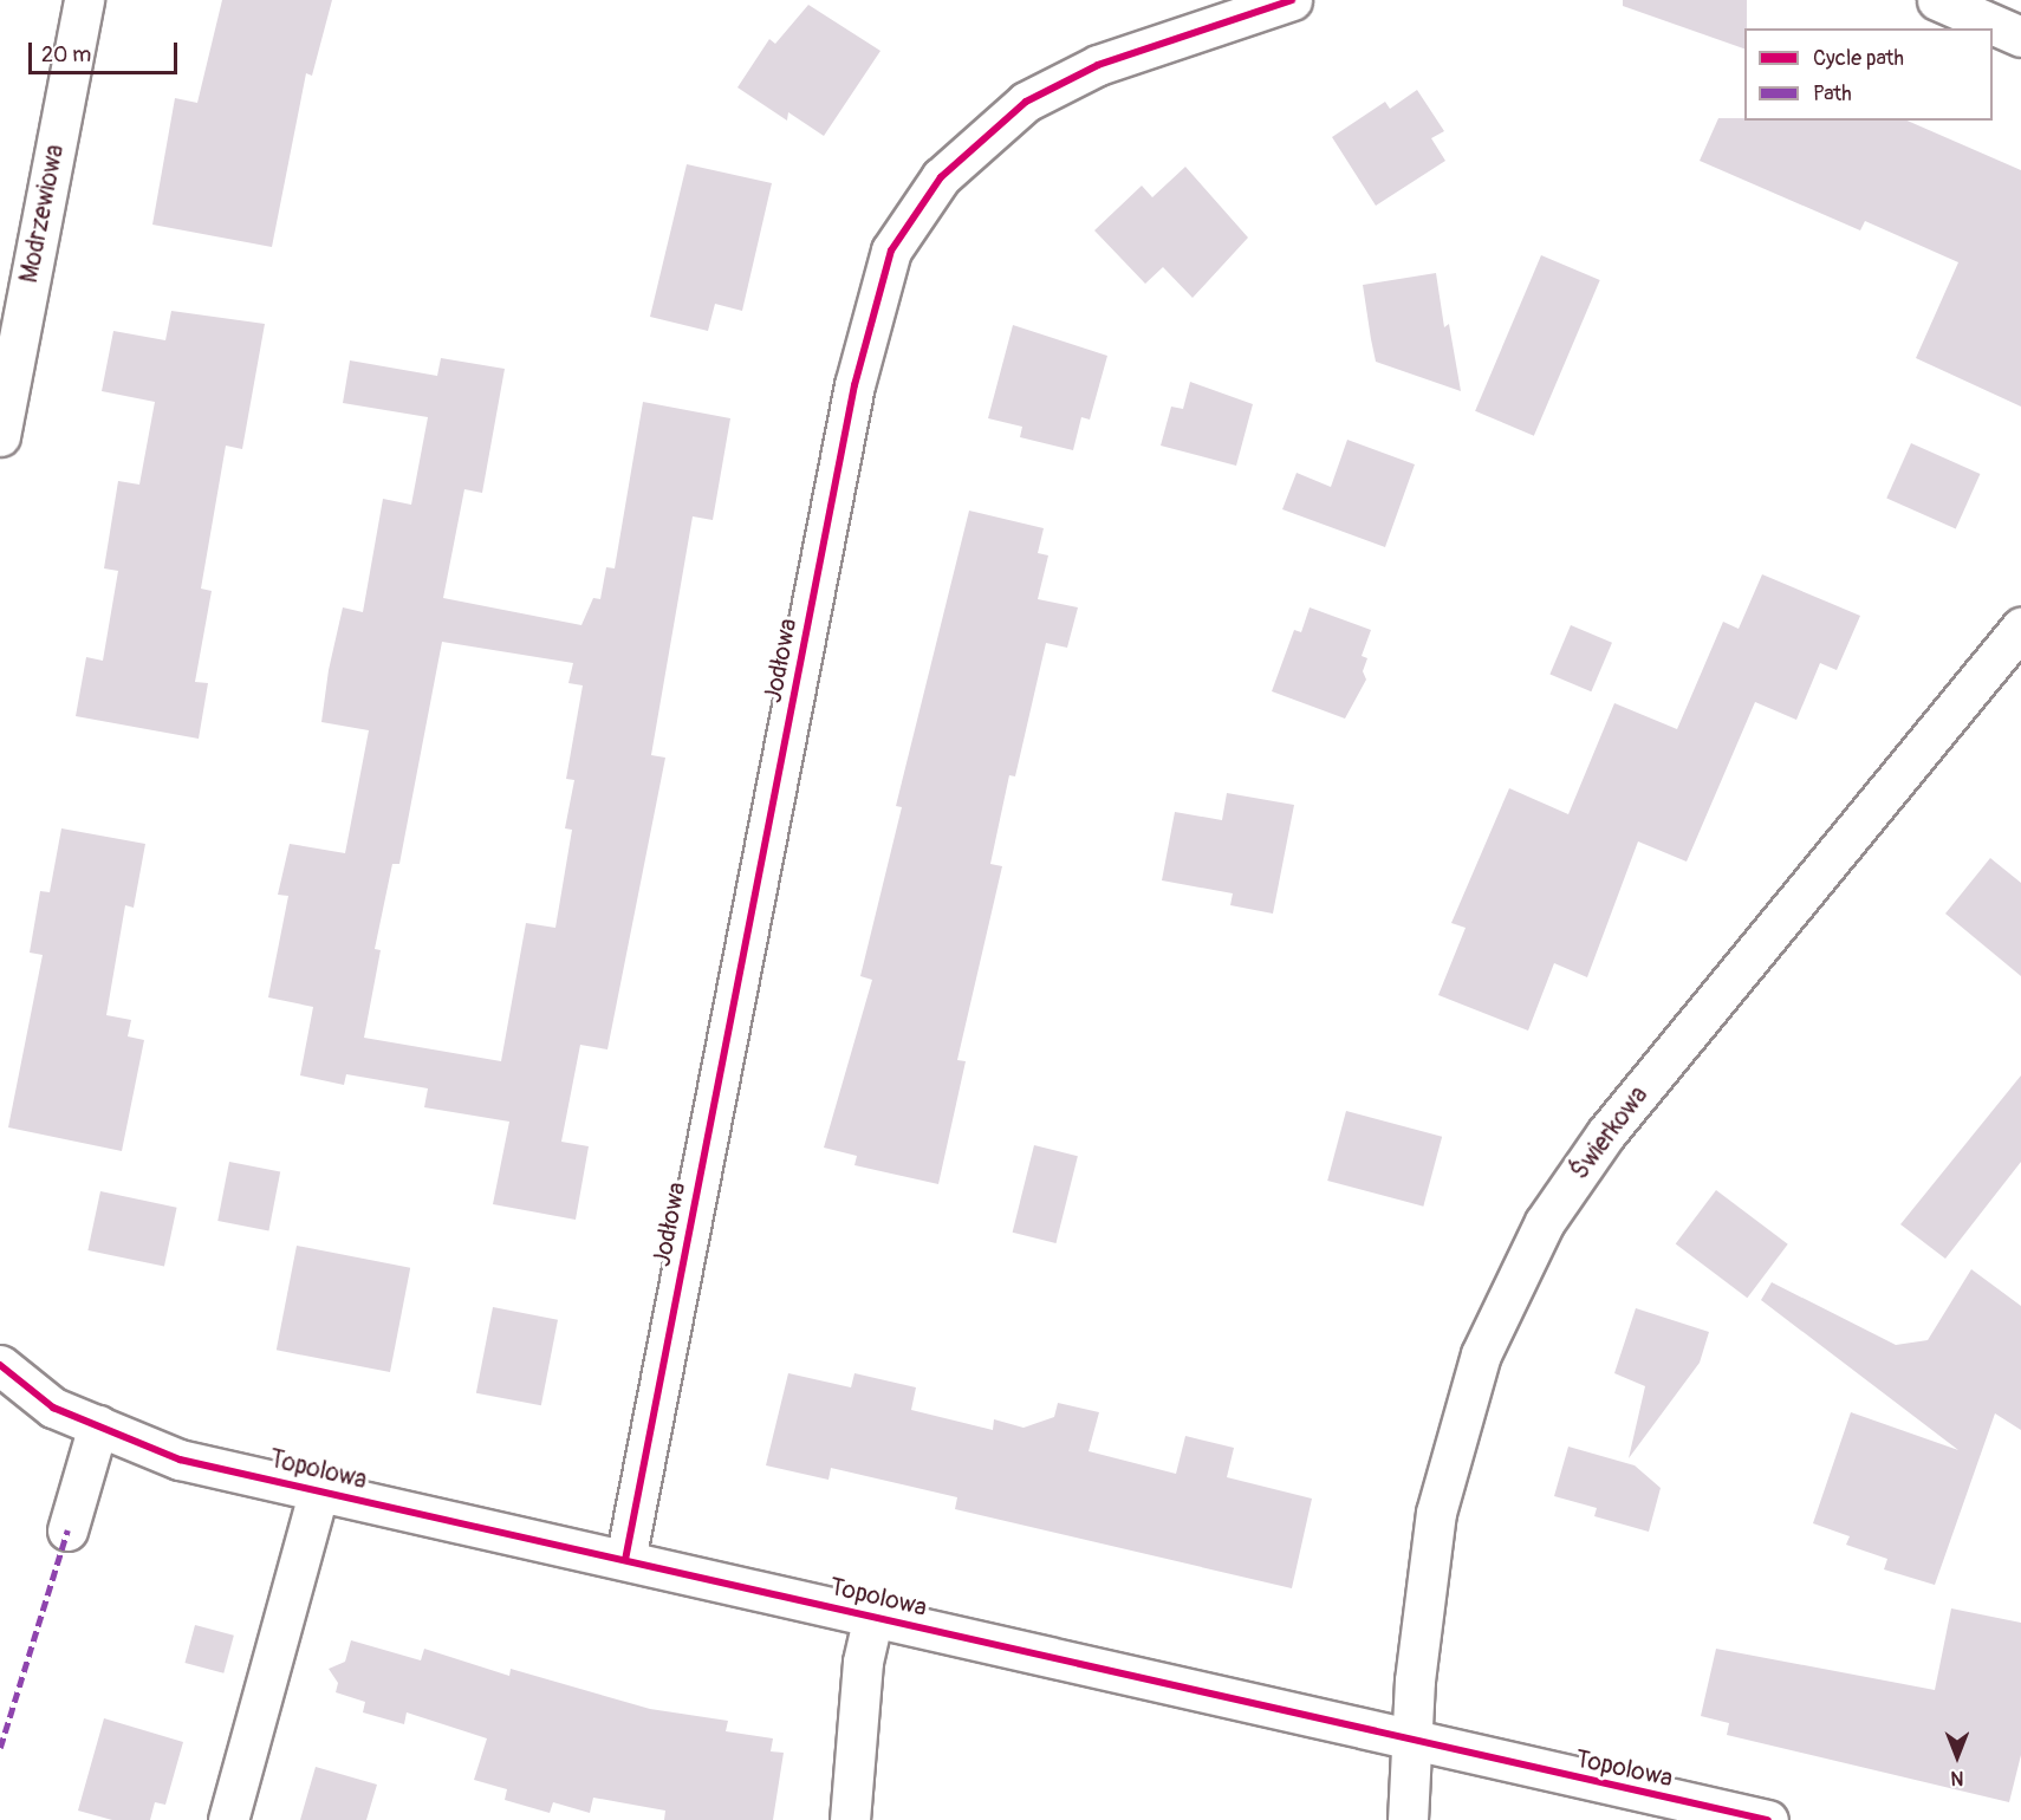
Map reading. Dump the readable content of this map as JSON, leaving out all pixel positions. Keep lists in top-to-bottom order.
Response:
{
  "streets": {
    "street": [
      "Modrzewiowa",
      "Jodłowa",
      "Świerkowa",
      "Topolowa"
    ]
  },
  "crossings": [
    ["Jodłowa", "Topolowa"],
    ["Świerkowa", "Topolowa"]
  ],
  "legend": ["Cycle path", "Path"],
  "scale_bar": "20 m",
  "north": "bottom"
}
